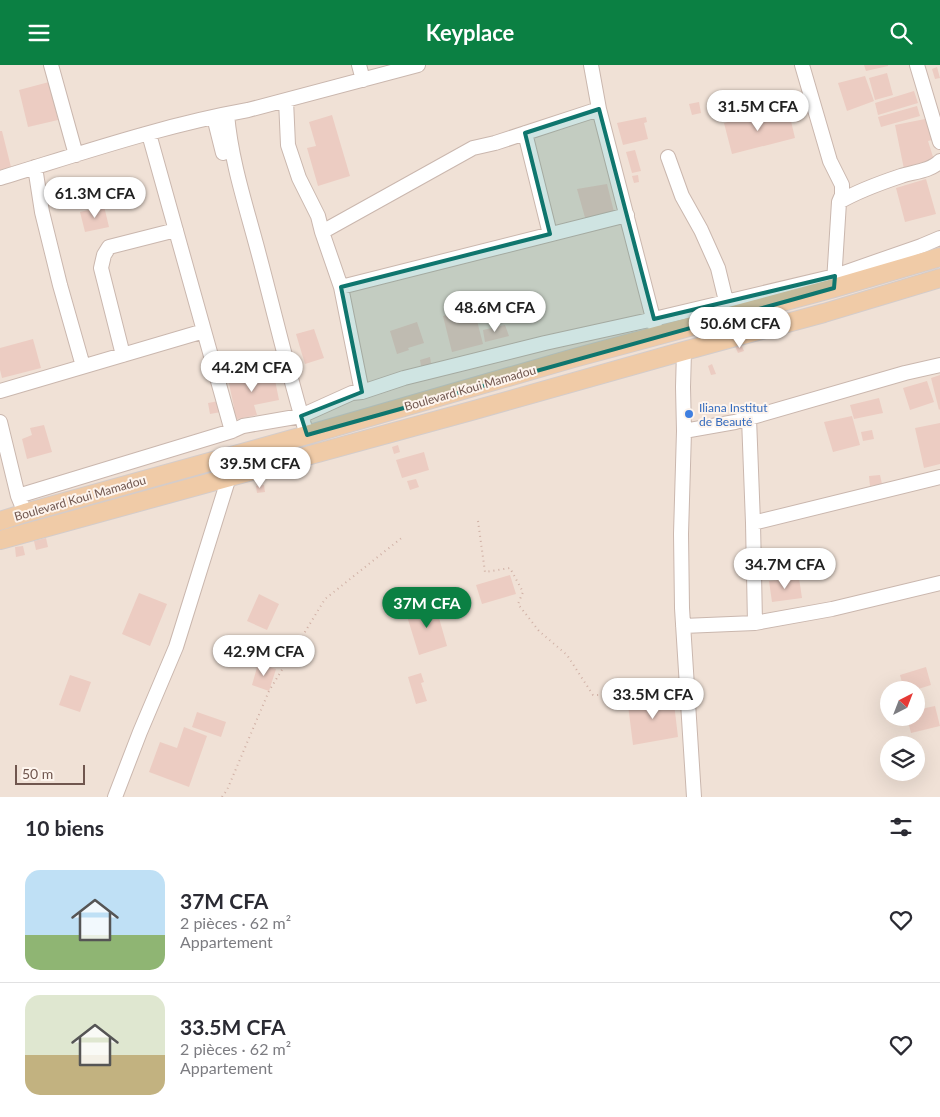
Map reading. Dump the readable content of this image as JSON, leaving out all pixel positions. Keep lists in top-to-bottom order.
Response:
{
  "streets": {
    "main road": ["Boulevard Koui Mamadou"]
  },
  "places": ["Iliana Institut de Beauté"],
  "scale_bar": "50 m",
  "north": "top right",
  "page": {
    "header": "Keyplace",
    "price": [
      "31.5M CFA",
      "61.3M CFA",
      "48.6M CFA",
      "50.6M CFA",
      "44.2M CFA",
      "39.5M CFA",
      "34.7M CFA",
      "37M CFA",
      "42.9M CFA",
      "33.5M CFA"
    ],
    "scale": "50 m",
    "heading": "10 biens",
    "list": [
      {
        "name": "37M CFA",
        "note": "2 pièces · 62 m² · Appartement"
      },
      {
        "name": "33.5M CFA",
        "note": "2 pièces · 62 m² · Appartement"
      }
    ]
  }
}
